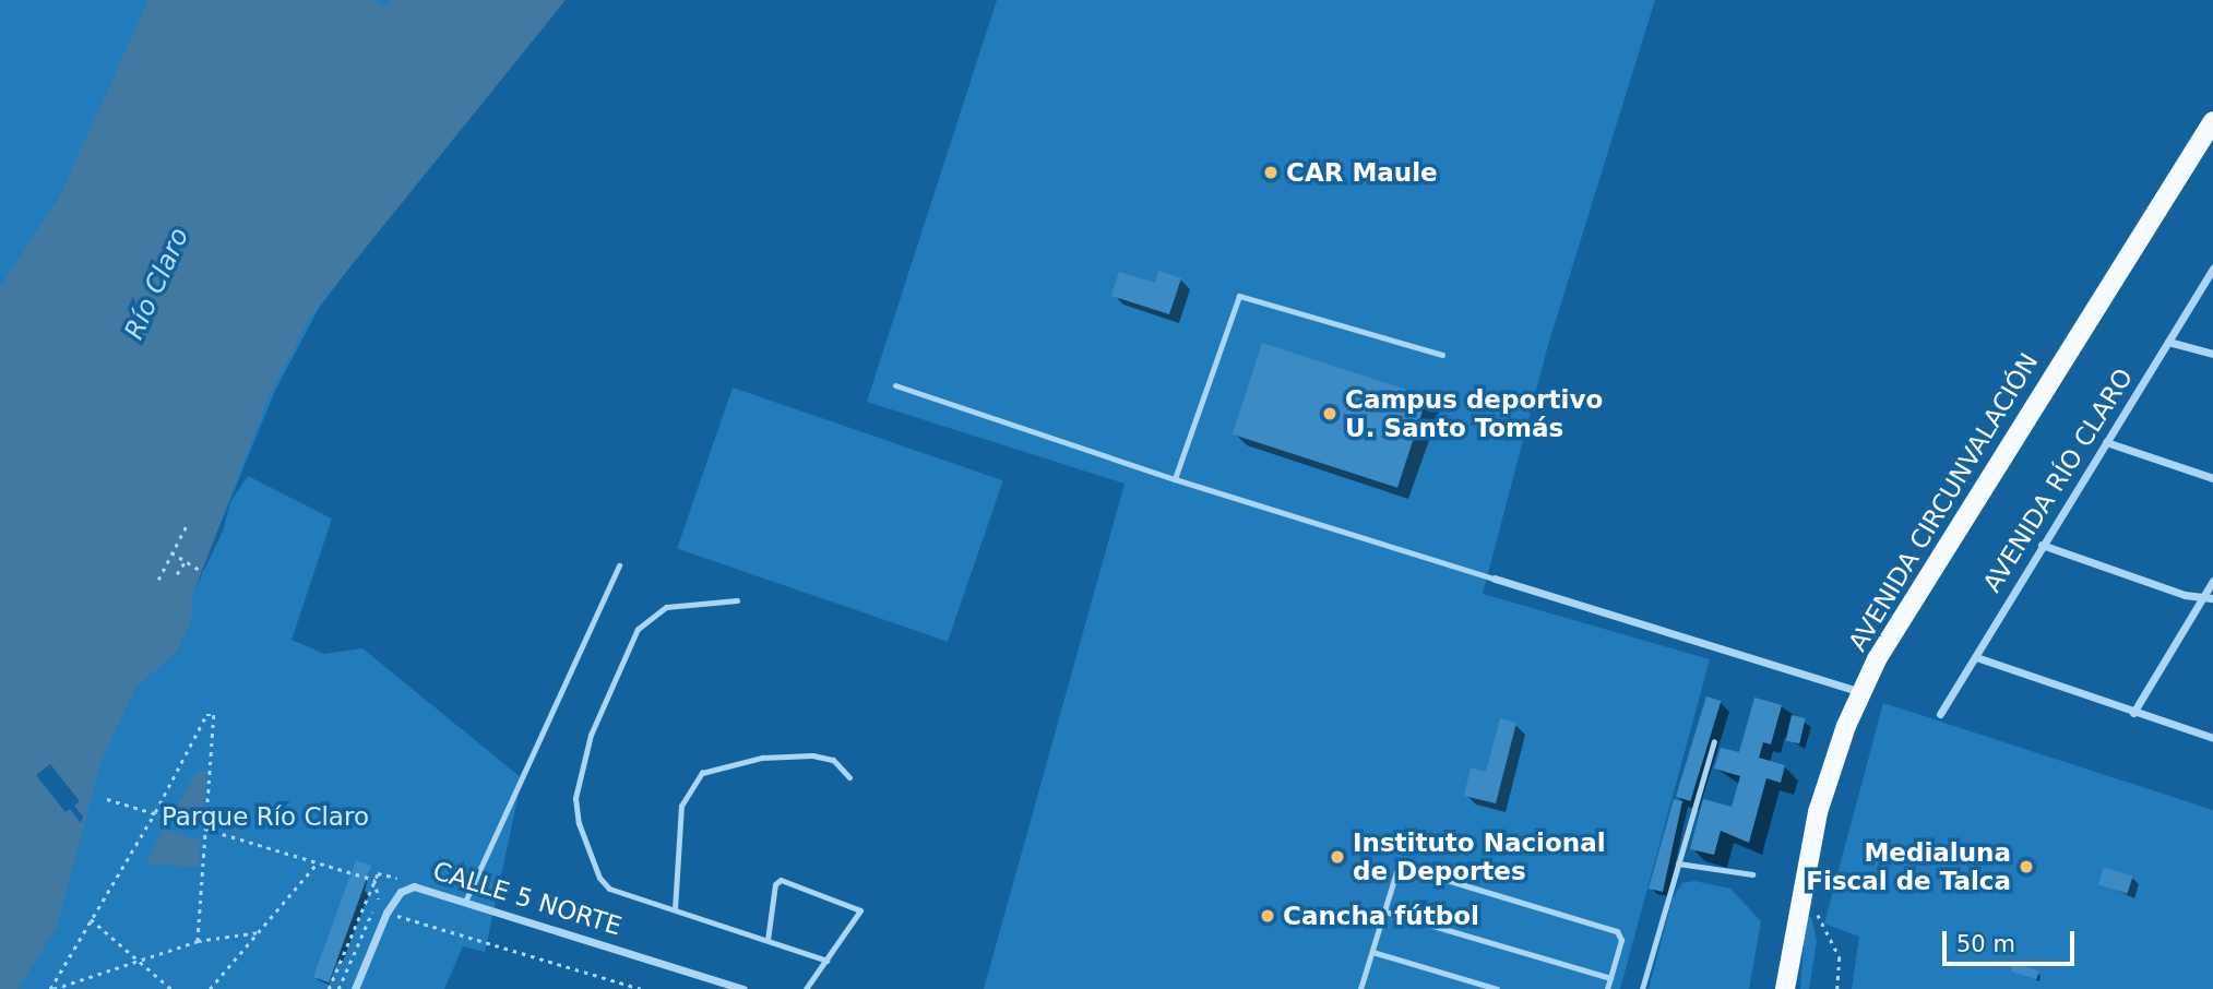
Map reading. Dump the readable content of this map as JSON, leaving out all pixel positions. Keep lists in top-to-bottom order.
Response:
{
  "streets": {
    "main road": ["AVENIDA CIRCUNVALACIÓN"],
    "street": ["AVENIDA RÍO CLARO", "CALLE 5 NORTE"]
  },
  "water": ["Río Claro"],
  "parks": ["Parque Río Claro"],
  "places": [
    "CAR Maule",
    "Campus deportivo U. Santo Tomás",
    "Instituto Nacional de Deportes",
    "Medialuna Fiscal de Talca",
    "Cancha fútbol"
  ],
  "scale_bar": "50 m"
}
